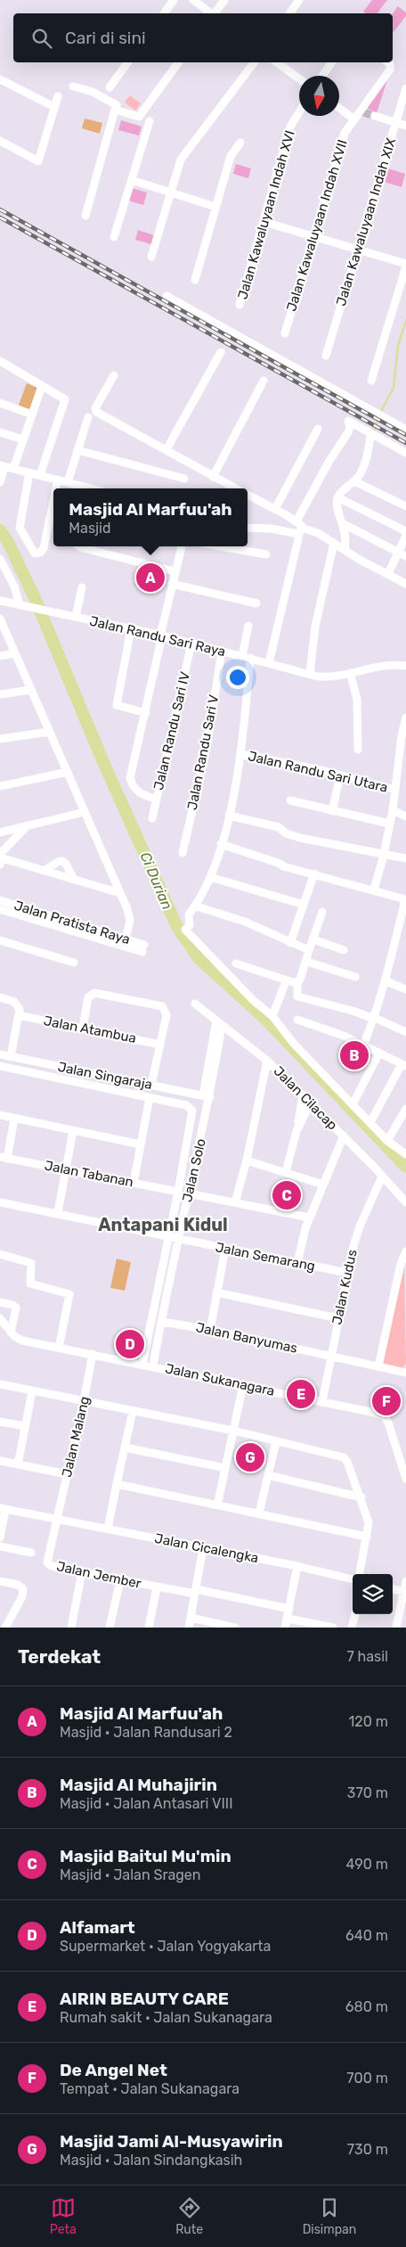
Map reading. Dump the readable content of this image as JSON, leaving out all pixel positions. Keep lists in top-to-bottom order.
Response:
{
  "streets": {
    "street": [
      "Jalan Kawaluyaan Indah XVI",
      "Jalan Kawaluyaan Indah XIX",
      "Jalan Kawaluyaan Indah XVII",
      "Jalan Randu Sari Raya",
      "Jalan Randu Sari IV",
      "Jalan Randu Sari V",
      "Jalan Randu Sari Utara",
      "Jalan Pratista Raya",
      "Jalan Atambua",
      "Jalan Singaraja",
      "Jalan Cilacap",
      "Jalan Solo",
      "Jalan Tabanan",
      "Jalan Semarang",
      "Jalan Kudus",
      "Jalan Banyumas",
      "Jalan Sukanagara",
      "Jalan Malang",
      "Jalan Cicalengka",
      "Jalan Jember"
    ]
  },
  "crossings": [
    ["Jalan Randu Sari Raya", "Jalan Randu Sari IV"],
    ["Jalan Randu Sari Raya", "Jalan Randu Sari V"],
    ["Jalan Singaraja", "Jalan Solo"],
    ["Jalan Cilacap", "Jalan Solo"],
    ["Jalan Cilacap", "Jalan Kudus"],
    ["Jalan Solo", "Jalan Semarang"],
    ["Jalan Solo", "Jalan Banyumas"],
    ["Jalan Solo", "Jalan Sukanagara"],
    ["Jalan Semarang", "Jalan Kudus"],
    ["Jalan Kudus", "Jalan Banyumas"],
    ["Jalan Kudus", "Jalan Sukanagara"],
    ["Jalan Sukanagara", "Jalan Malang"],
    ["Jalan Malang", "Jalan Cicalengka"],
    ["Jalan Malang", "Jalan Jember"],
    ["Jalan Cicalengka", "Jalan Jember"]
  ],
  "districts": ["Antapani Kidul"],
  "water": ["Ci Durian"],
  "north": "bottom",
  "page": {
    "search": "Cari di sini",
    "popup": ["Masjid Al Marfuu'ah", "Masjid"],
    "pins": [
      "A",
      "B",
      "C",
      "D",
      "E",
      "F",
      "G"
    ],
    "heading": ["Terdekat", "7 hasil"],
    "list": [
      {
        "mark": "A",
        "name": "Masjid Al Marfuu'ah",
        "note": "Masjid · Jalan Randusari 2",
        "value": "120 m"
      },
      {
        "mark": "B",
        "name": "Masjid Al Muhajirin",
        "note": "Masjid · Jalan Antasari VIII",
        "value": "370 m"
      },
      {
        "mark": "C",
        "name": "Masjid Baitul Mu'min",
        "note": "Masjid · Jalan Sragen",
        "value": "490 m"
      },
      {
        "mark": "D",
        "name": "Alfamart",
        "note": "Supermarket · Jalan Yogyakarta",
        "value": "640 m"
      },
      {
        "mark": "E",
        "name": "AIRIN BEAUTY CARE",
        "note": "Rumah sakit · Jalan Sukanagara",
        "value": "680 m"
      },
      {
        "mark": "F",
        "name": "De Angel Net",
        "note": "Tempat · Jalan Sukanagara",
        "value": "700 m"
      },
      {
        "mark": "G",
        "name": "Masjid Jami Al-Musyawirin",
        "note": "Masjid · Jalan Sindangkasih",
        "value": "730 m"
      }
    ],
    "nav": ["Peta", "Rute", "Disimpan"]
  }
}
